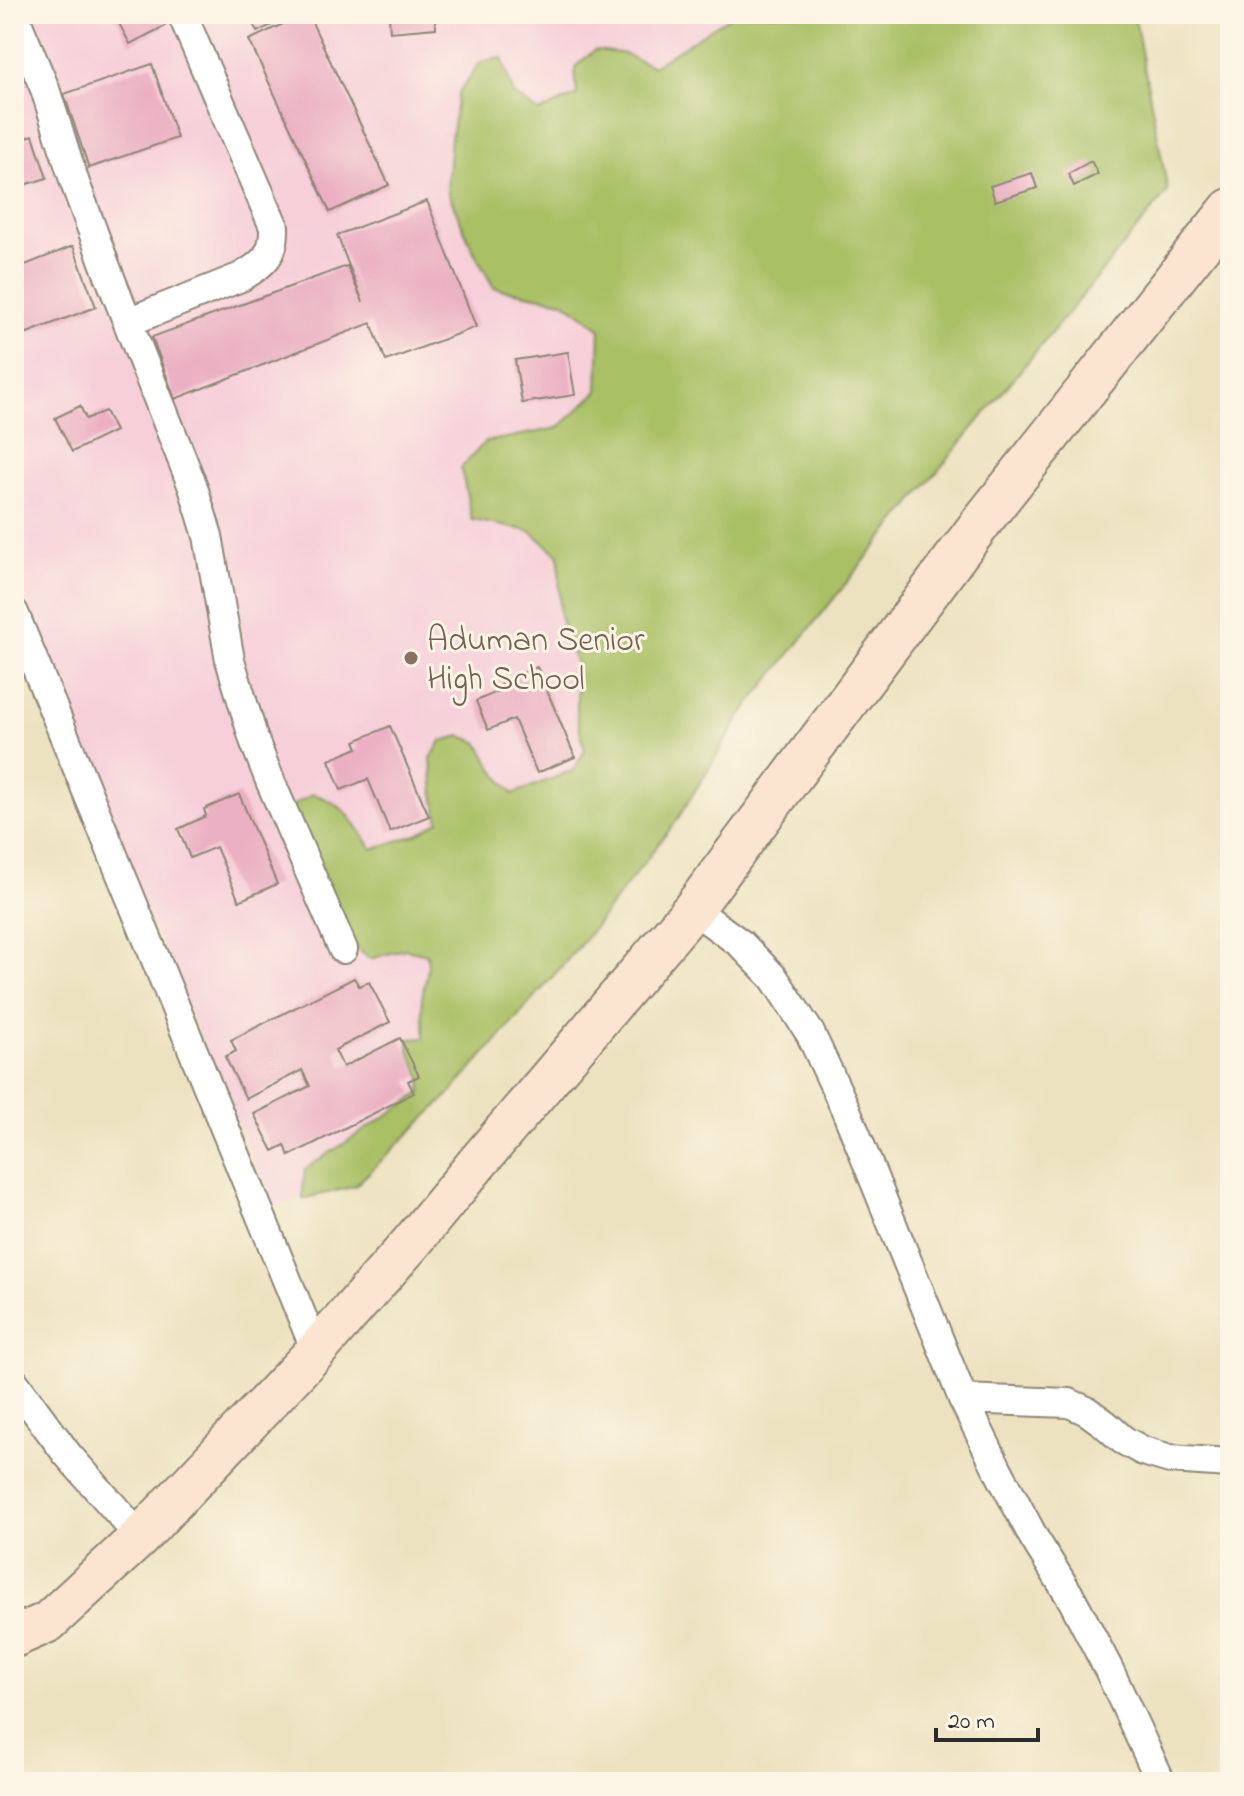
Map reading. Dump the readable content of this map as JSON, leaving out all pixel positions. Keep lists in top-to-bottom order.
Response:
{
  "places": ["Aduman Senior High School"],
  "scale_bar": "20 m"
}
